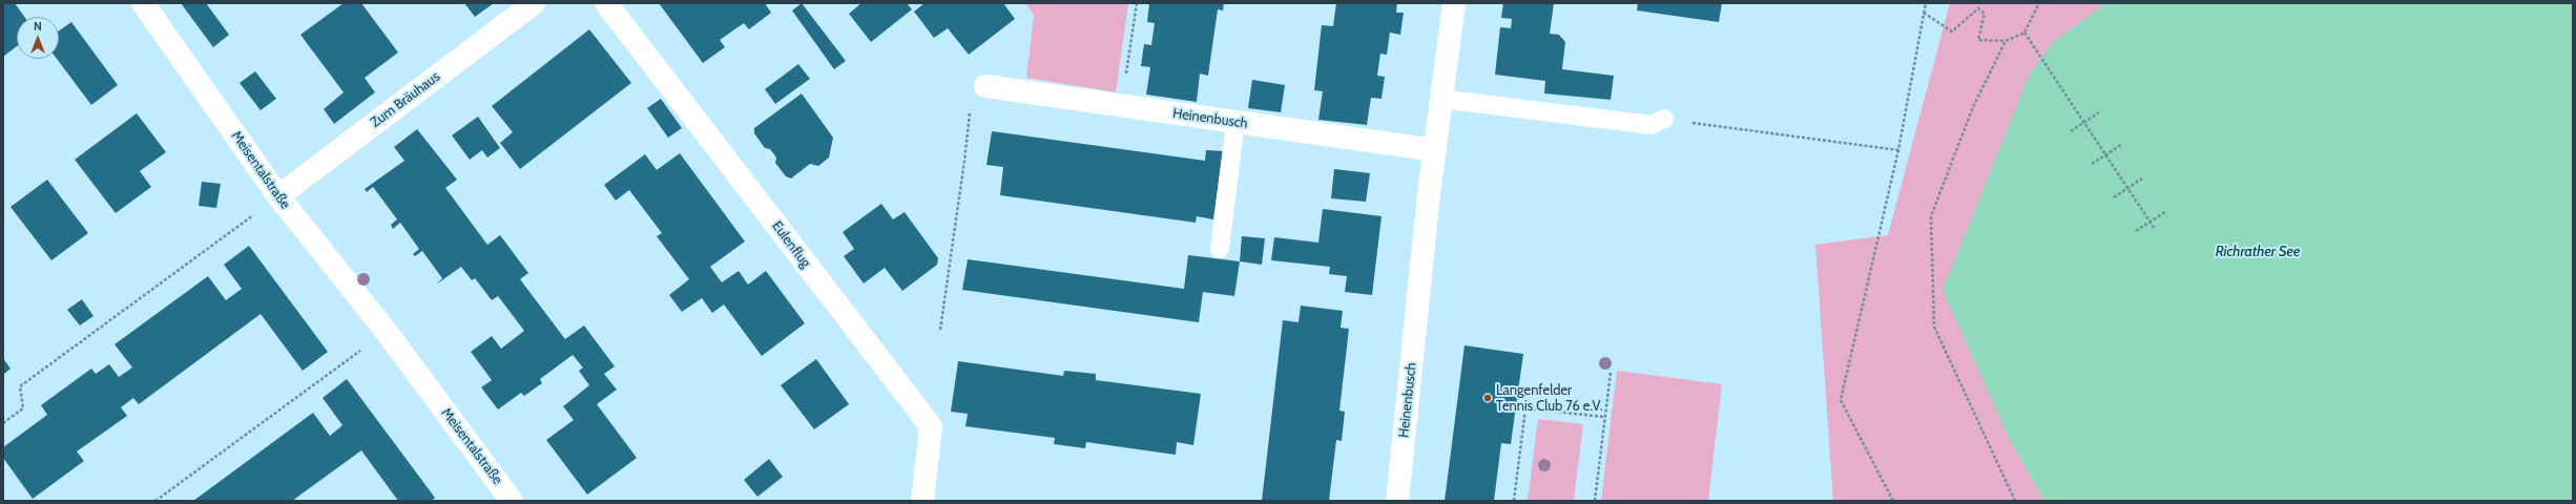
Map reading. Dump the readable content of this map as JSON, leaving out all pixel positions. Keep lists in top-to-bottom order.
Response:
{
  "streets": {
    "street": [
      "Zum Bräuhaus",
      "Heinenbusch",
      "Meisentalstraße",
      "Eulenflug"
    ]
  },
  "crossings": [
    ["Zum Bräuhaus", "Meisentalstraße"]
  ],
  "water": ["Richrather See"],
  "places": ["Langenfelder Tennis Club 76 e.V."],
  "north": "top"
}
